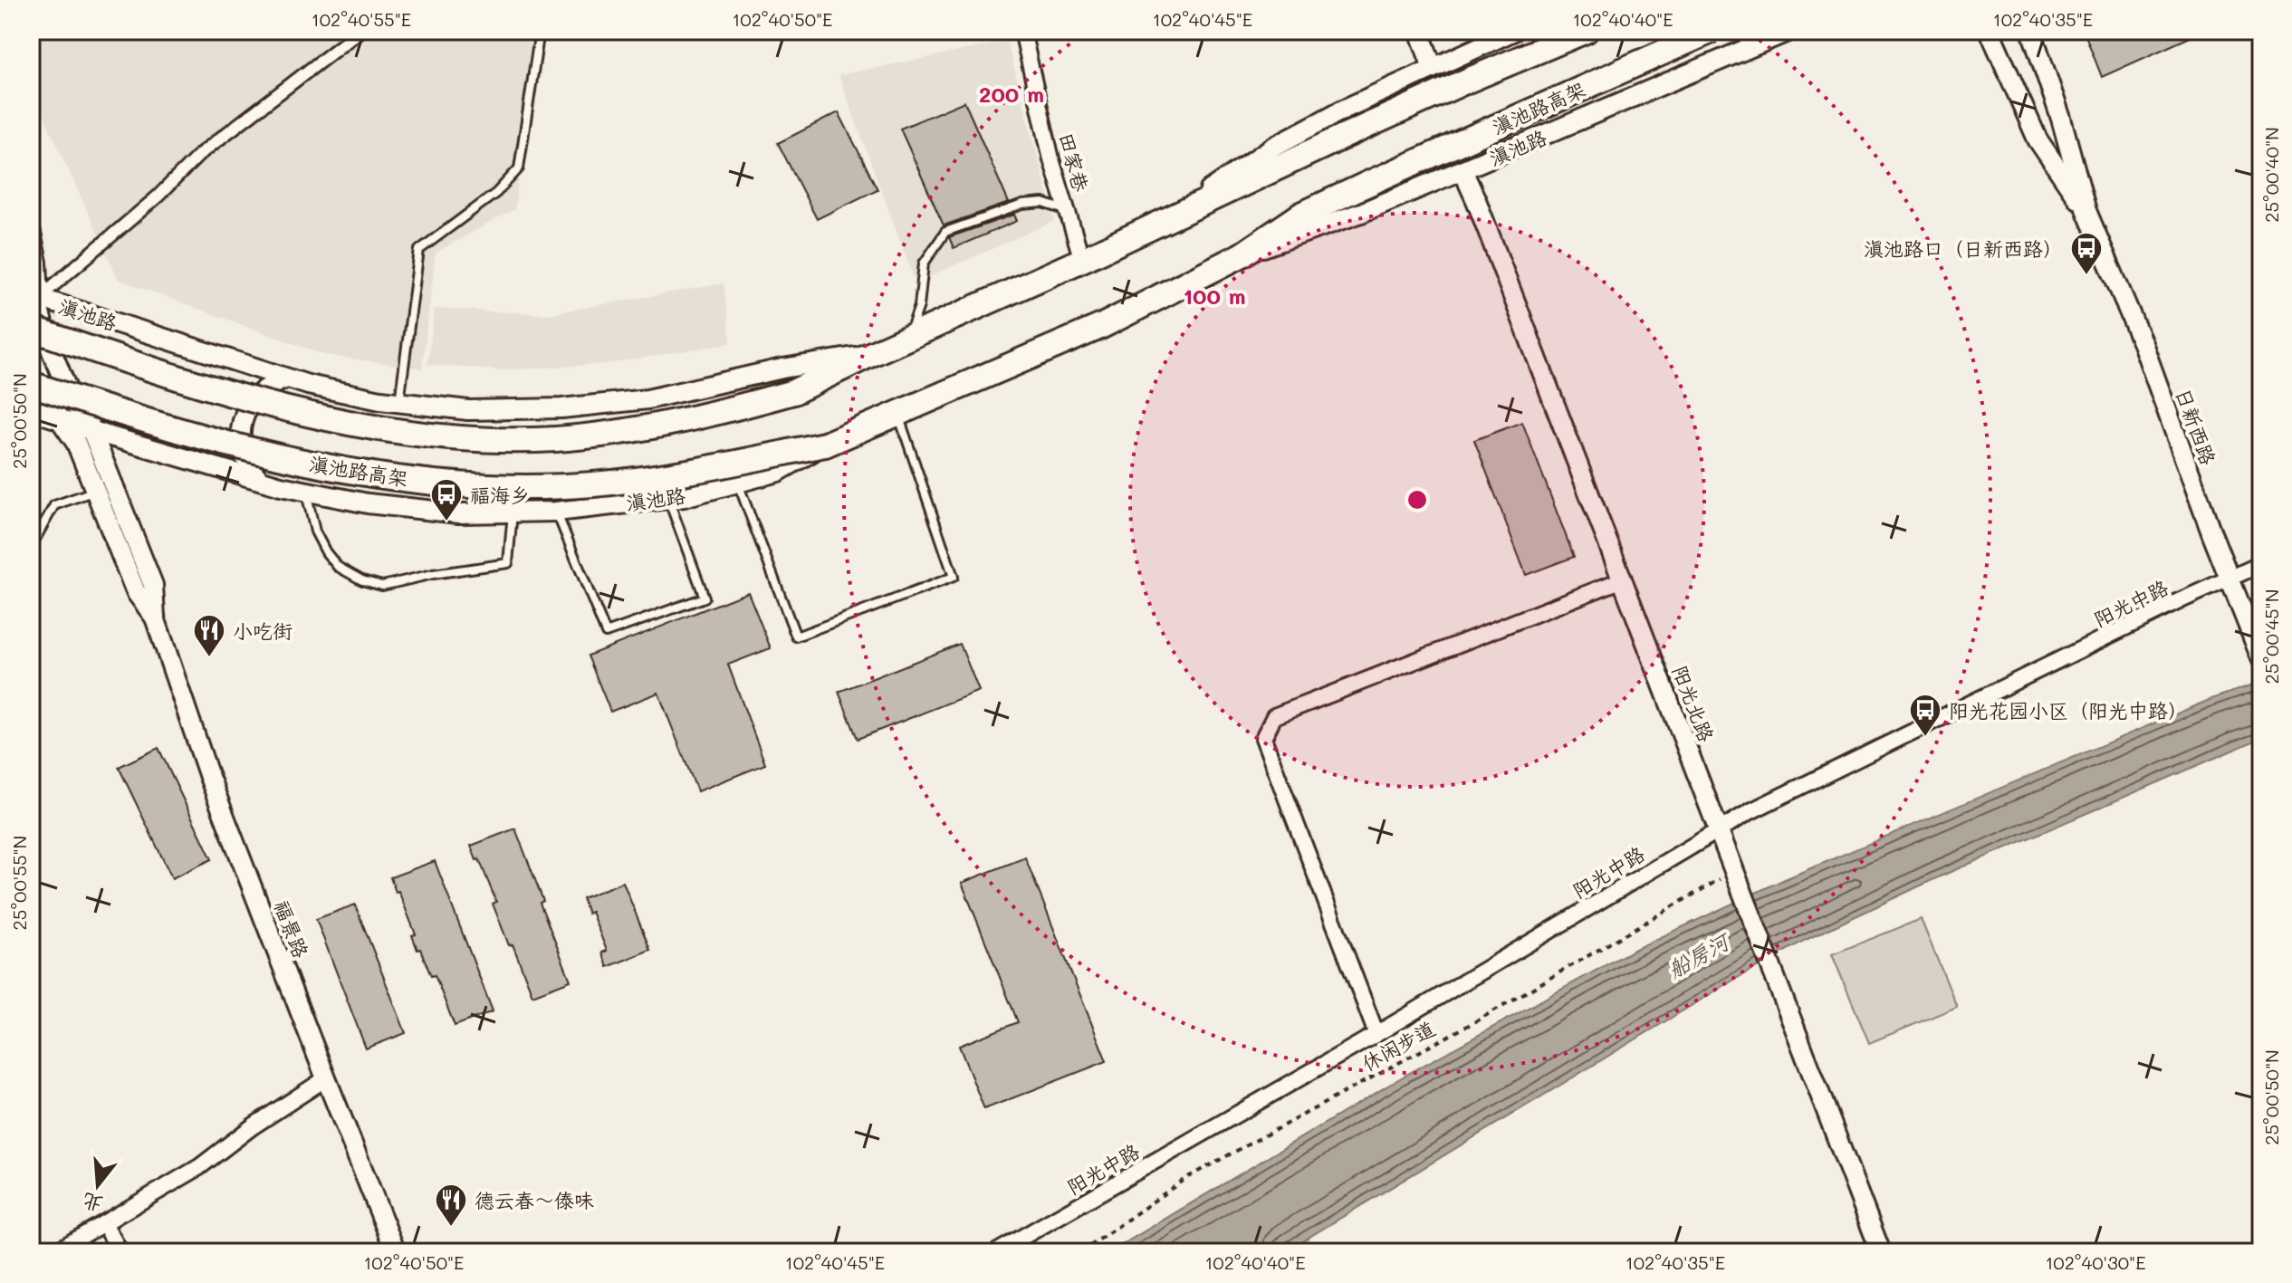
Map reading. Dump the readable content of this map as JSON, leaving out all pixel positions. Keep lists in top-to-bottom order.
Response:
{
  "streets": {
    "main road": ["滇池路高架", "滇池路"],
    "street": [
      "田家巷",
      "日新西路",
      "阳光中路",
      "阳光北路",
      "福景路"
    ],
    "path": ["休闲步道"]
  },
  "crossings": [
    ["滇池路高架", "滇池路"],
    ["滇池路", "田家巷"],
    ["滇池路", "阳光北路"],
    ["滇池路", "福景路"],
    ["日新西路", "阳光中路"],
    ["阳光中路", "阳光北路"],
    ["阳光北路", "休闲步道"]
  ],
  "water": ["船房河"],
  "places": {
    "bus stop": ["滇池路口（日新西路）", "福海乡", "阳光花园小区（阳光中路）"],
    "restaurant": ["小吃街", "德云春～傣味"]
  },
  "north": "bottom",
  "coordinates": [
    "102°40'55\"E",
    "102°40'50\"E",
    "102°40'45\"E",
    "102°40'40\"E",
    "102°40'35\"E",
    "25°00'40\"N",
    "25°00'50\"N",
    "25°00'45\"N",
    "25°00'55\"N",
    "102°40'30\"E"
  ],
  "rings": ["200 m", "100 m"]
}
